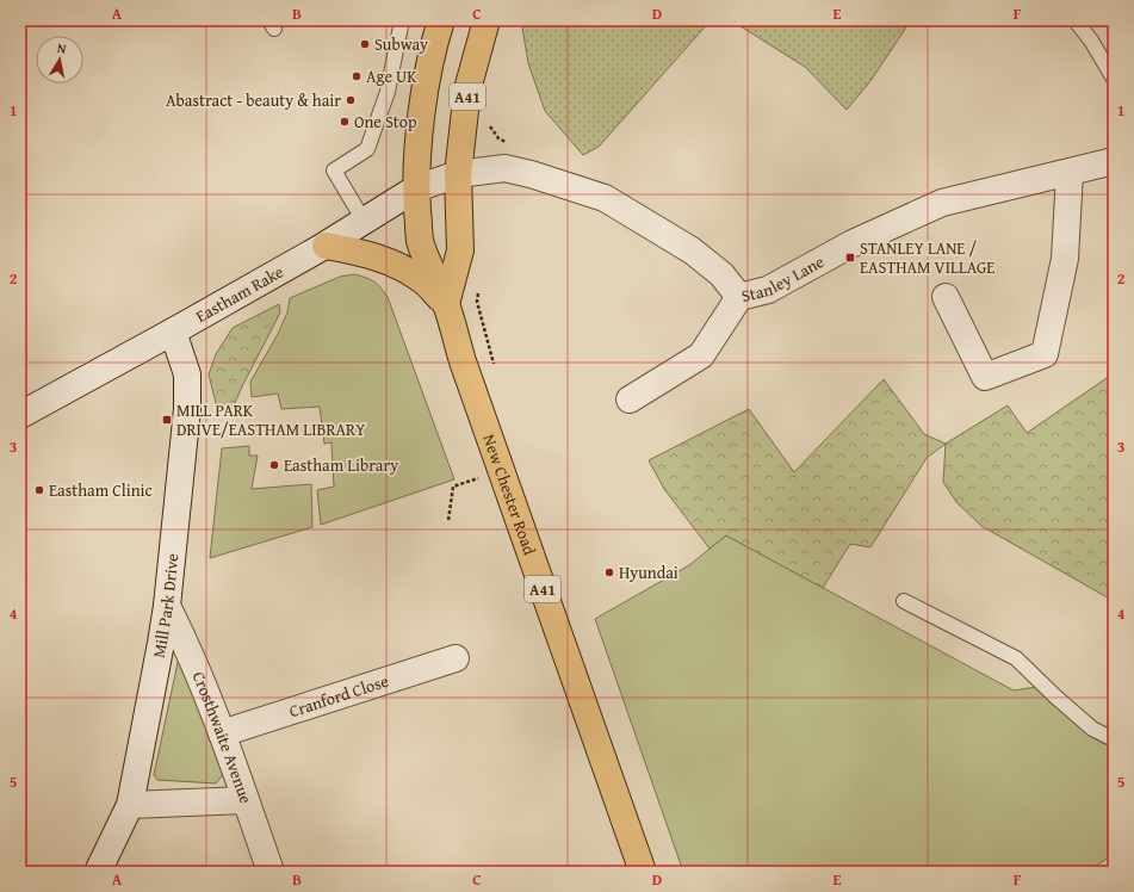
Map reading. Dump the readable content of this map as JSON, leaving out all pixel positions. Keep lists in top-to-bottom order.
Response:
{
  "streets": {
    "highway": ["A41", "New Chester Road"],
    "street": [
      "Stanley Lane",
      "Eastham Rake",
      "Mill Park Drive",
      "Cranford Close",
      "Crosthwaite Avenue"
    ]
  },
  "crossings": [
    ["A41", "Stanley Lane"],
    ["A41", "Eastham Rake"],
    ["A41", "New Chester Road"],
    ["Stanley Lane", "Eastham Rake"],
    ["Eastham Rake", "New Chester Road"],
    ["Eastham Rake", "Mill Park Drive"],
    ["Mill Park Drive", "Crosthwaite Avenue"],
    ["Cranford Close", "Crosthwaite Avenue"]
  ],
  "places": {
    "other": [
      "Subway",
      "Age UK",
      "Abastract - beauty & hair",
      "One Stop",
      "Eastham Library",
      "Eastham Clinic",
      "Hyundai"
    ],
    "transit": ["STANLEY LANE / EASTHAM VILLAGE", "MILL PARK DRIVE/EASTHAM LIBRARY"]
  },
  "north": "top",
  "grid": {
    "columns": [
      "A",
      "B",
      "C",
      "D",
      "E",
      "F"
    ],
    "rows": [
      "1",
      "2",
      "3",
      "4",
      "5"
    ]
  }
}
